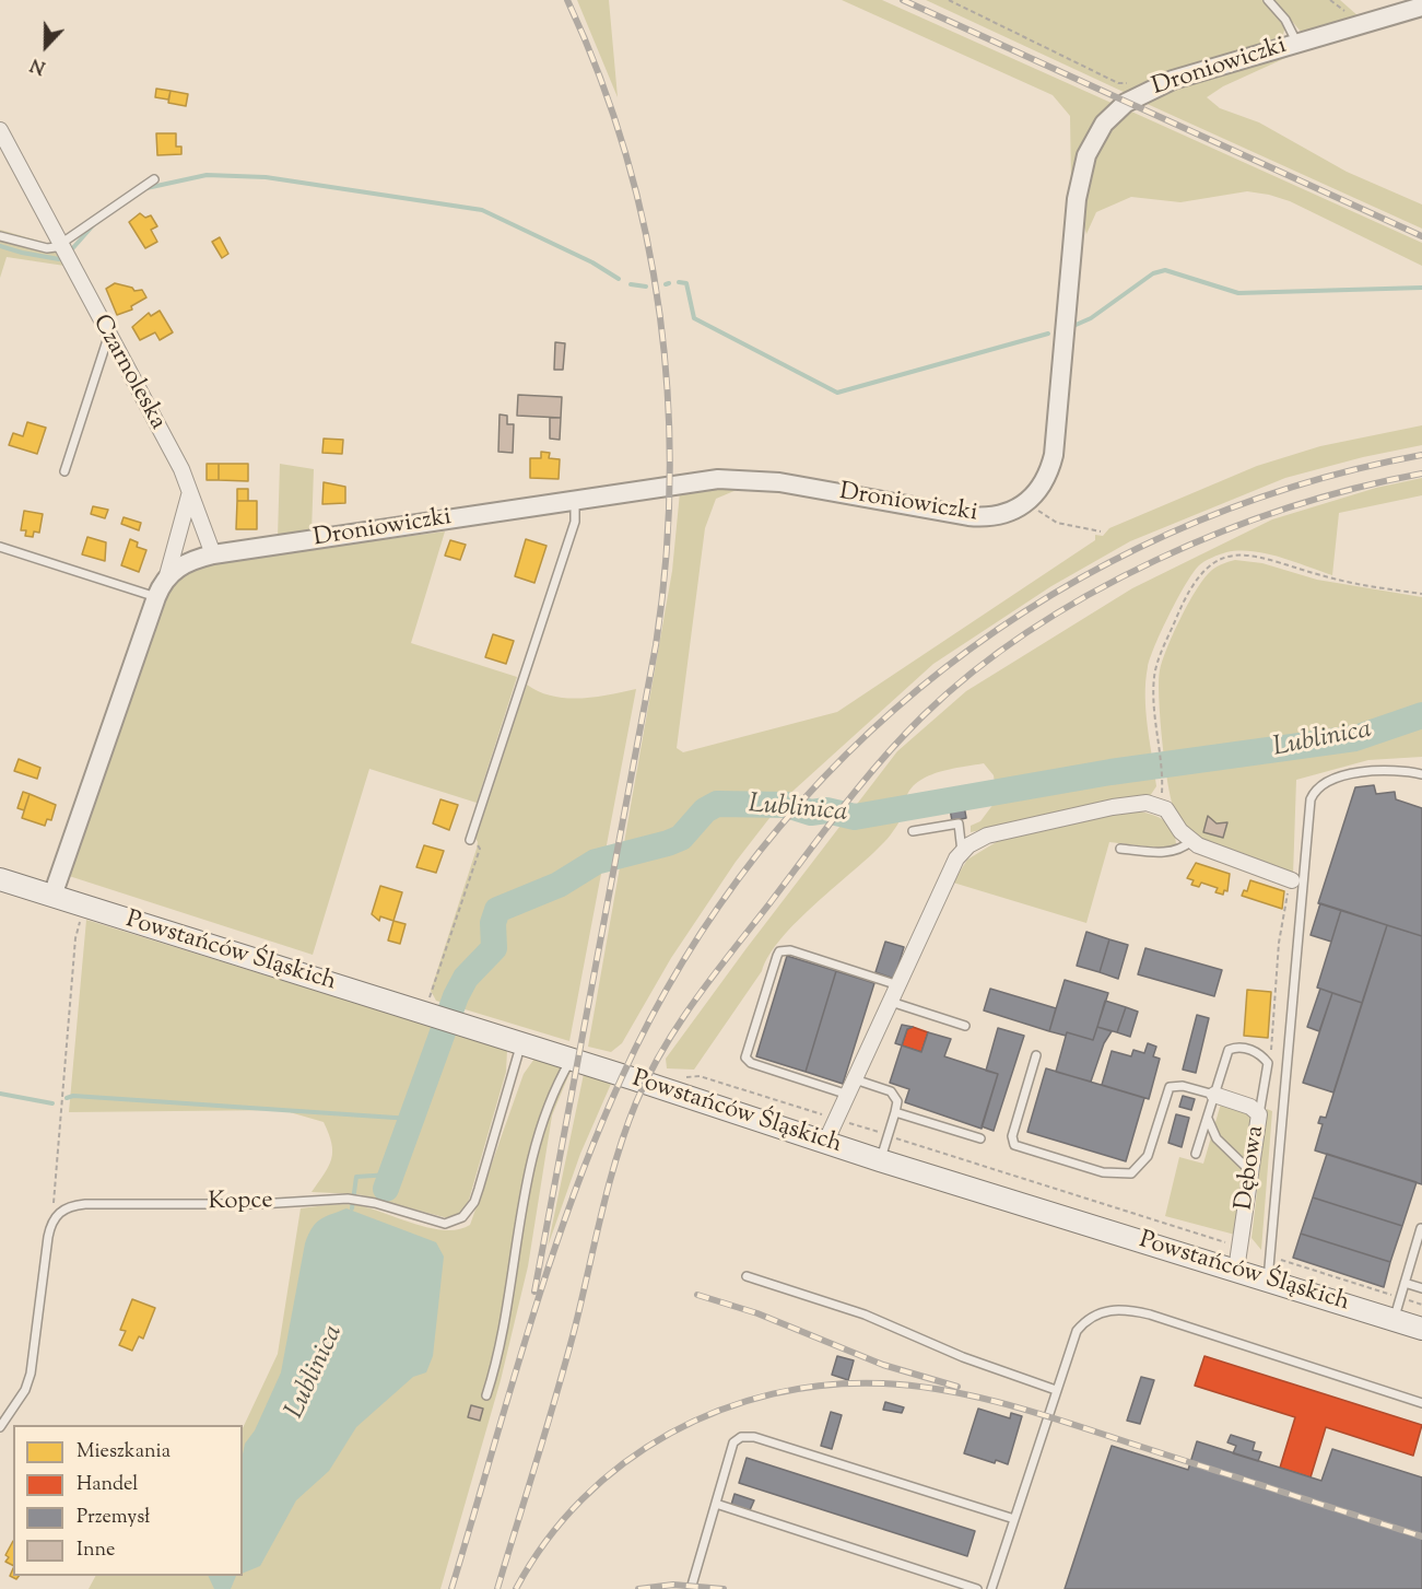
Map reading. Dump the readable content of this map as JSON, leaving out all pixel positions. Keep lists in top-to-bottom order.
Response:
{
  "streets": {
    "main road": ["Powstańców Śląskich"],
    "street": ["Droniowiczki", "Czarnoleska", "Dębowa"],
    "lane": ["Kopce"]
  },
  "crossings": [
    ["Droniowiczki", "Czarnoleska"],
    ["Powstańców Śląskich", "Dębowa"],
    ["Powstańców Śląskich", "Kopce"]
  ],
  "water": ["Lublinica"],
  "legend": [
    "Mieszkania",
    "Handel",
    "Przemysł",
    "Inne"
  ],
  "north": "bottom"
}
